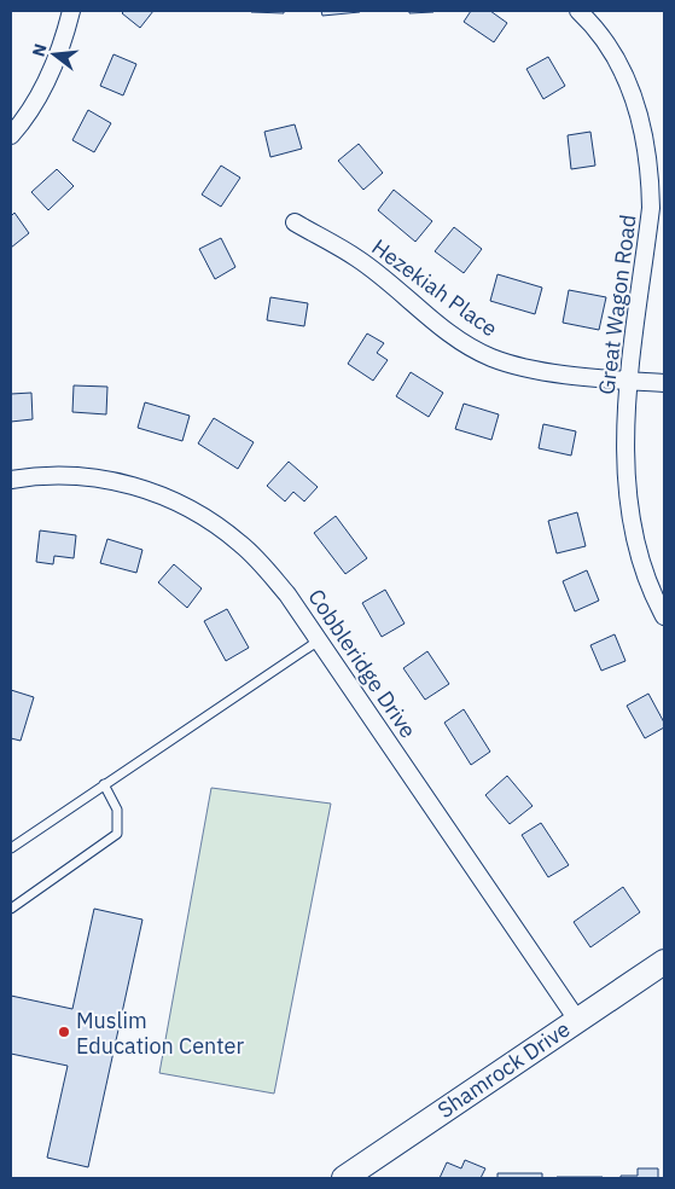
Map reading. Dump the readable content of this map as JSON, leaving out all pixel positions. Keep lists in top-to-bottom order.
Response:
{
  "streets": {
    "street": [
      "Hezekiah Place",
      "Great Wagon Road",
      "Cobbleridge Drive",
      "Shamrock Drive"
    ]
  },
  "crossings": [
    ["Hezekiah Place", "Great Wagon Road"],
    ["Cobbleridge Drive", "Shamrock Drive"]
  ],
  "places": ["Muslim Education Center"],
  "north": "left"
}
